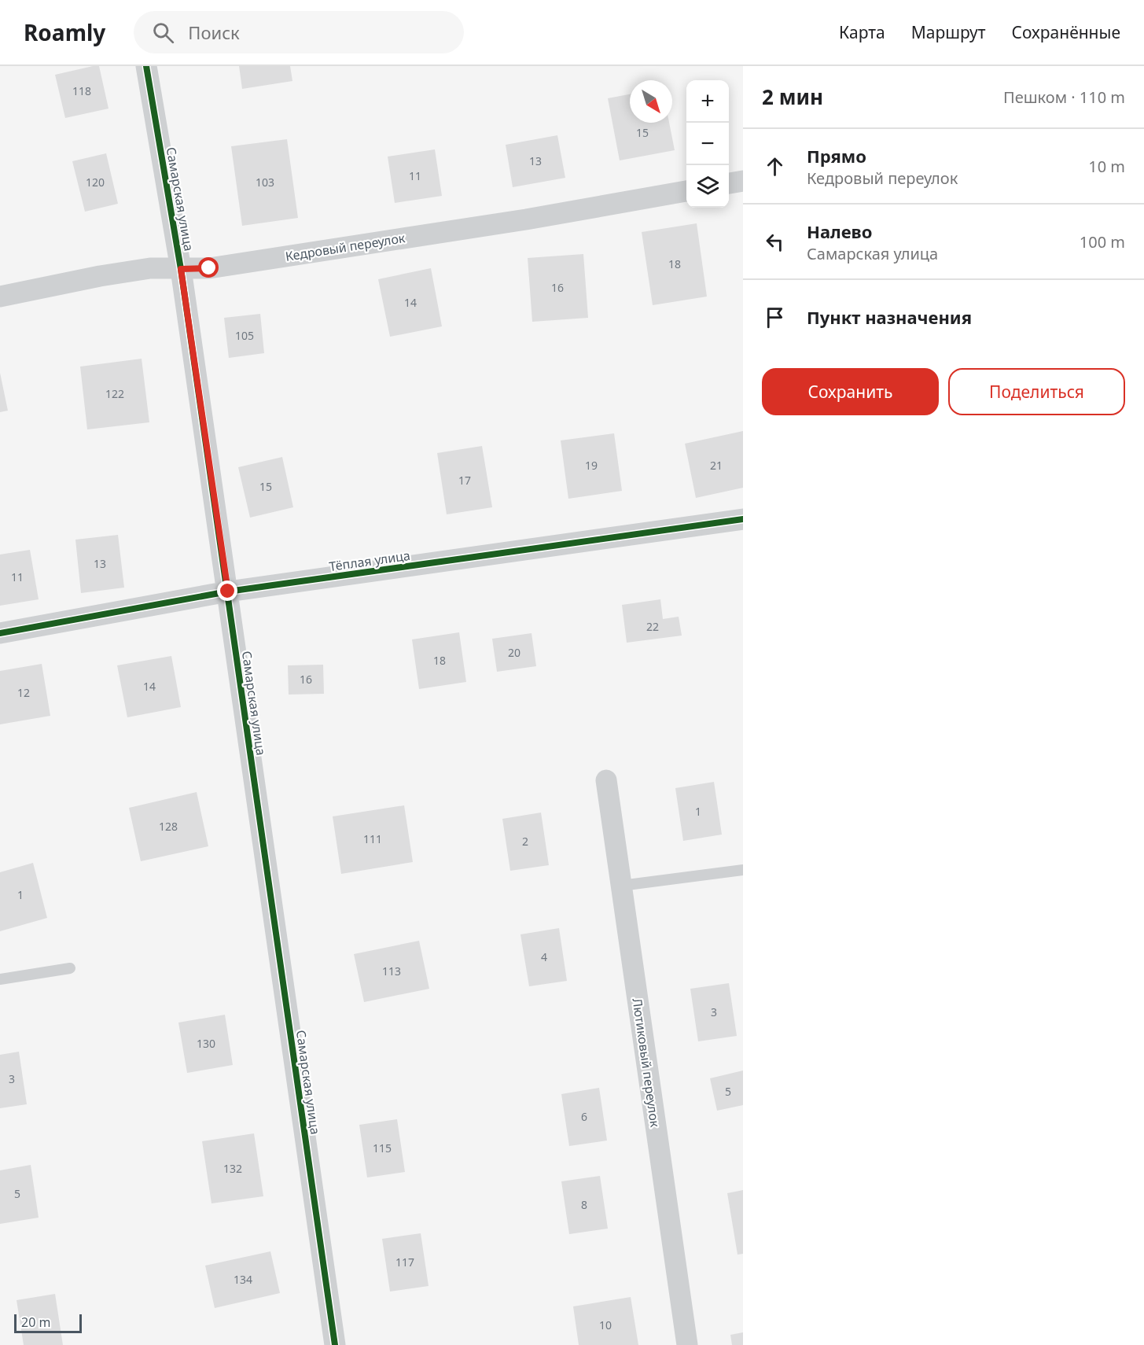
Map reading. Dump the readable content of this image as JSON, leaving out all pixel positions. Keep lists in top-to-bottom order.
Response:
{
  "streets": {
    "street": [
      "Самарская улица",
      "Кедровый переулок",
      "Тёплая улица",
      "Лютиковый переулок"
    ]
  },
  "crossings": [
    ["Самарская улица", "Кедровый переулок"],
    ["Самарская улица", "Тёплая улица"]
  ],
  "house_numbers": [
    "118",
    "15",
    "13",
    "11",
    "120",
    "103",
    "18",
    "16",
    "14",
    "105",
    "122",
    "19",
    "21",
    "17",
    "15",
    "13",
    "11",
    "22",
    "20",
    "18",
    "16",
    "14",
    "12",
    "1",
    "128",
    "111",
    "2",
    "1",
    "4",
    "113",
    "3",
    "130",
    "3",
    "5",
    "6",
    "115",
    "132",
    "5",
    "8",
    "117",
    "134",
    "10"
  ],
  "scale_bar": "20 m",
  "north": "bottom right",
  "page": {
    "header": "Roamly",
    "search": "Поиск",
    "nav": ["Карта", "Маршрут", "Сохранённые"],
    "heading": ["2 мин", "Пешком · 110 m"],
    "map_buttons": ["+", "−"],
    "list": [
      ["Прямо", "Кедровый переулок", "10 m"],
      ["Налево", "Самарская улица", "100 m"],
      "Пункт назначения"
    ],
    "buttons": ["Сохранить", "Поделиться"],
    "scale": "20 m"
  }
}
